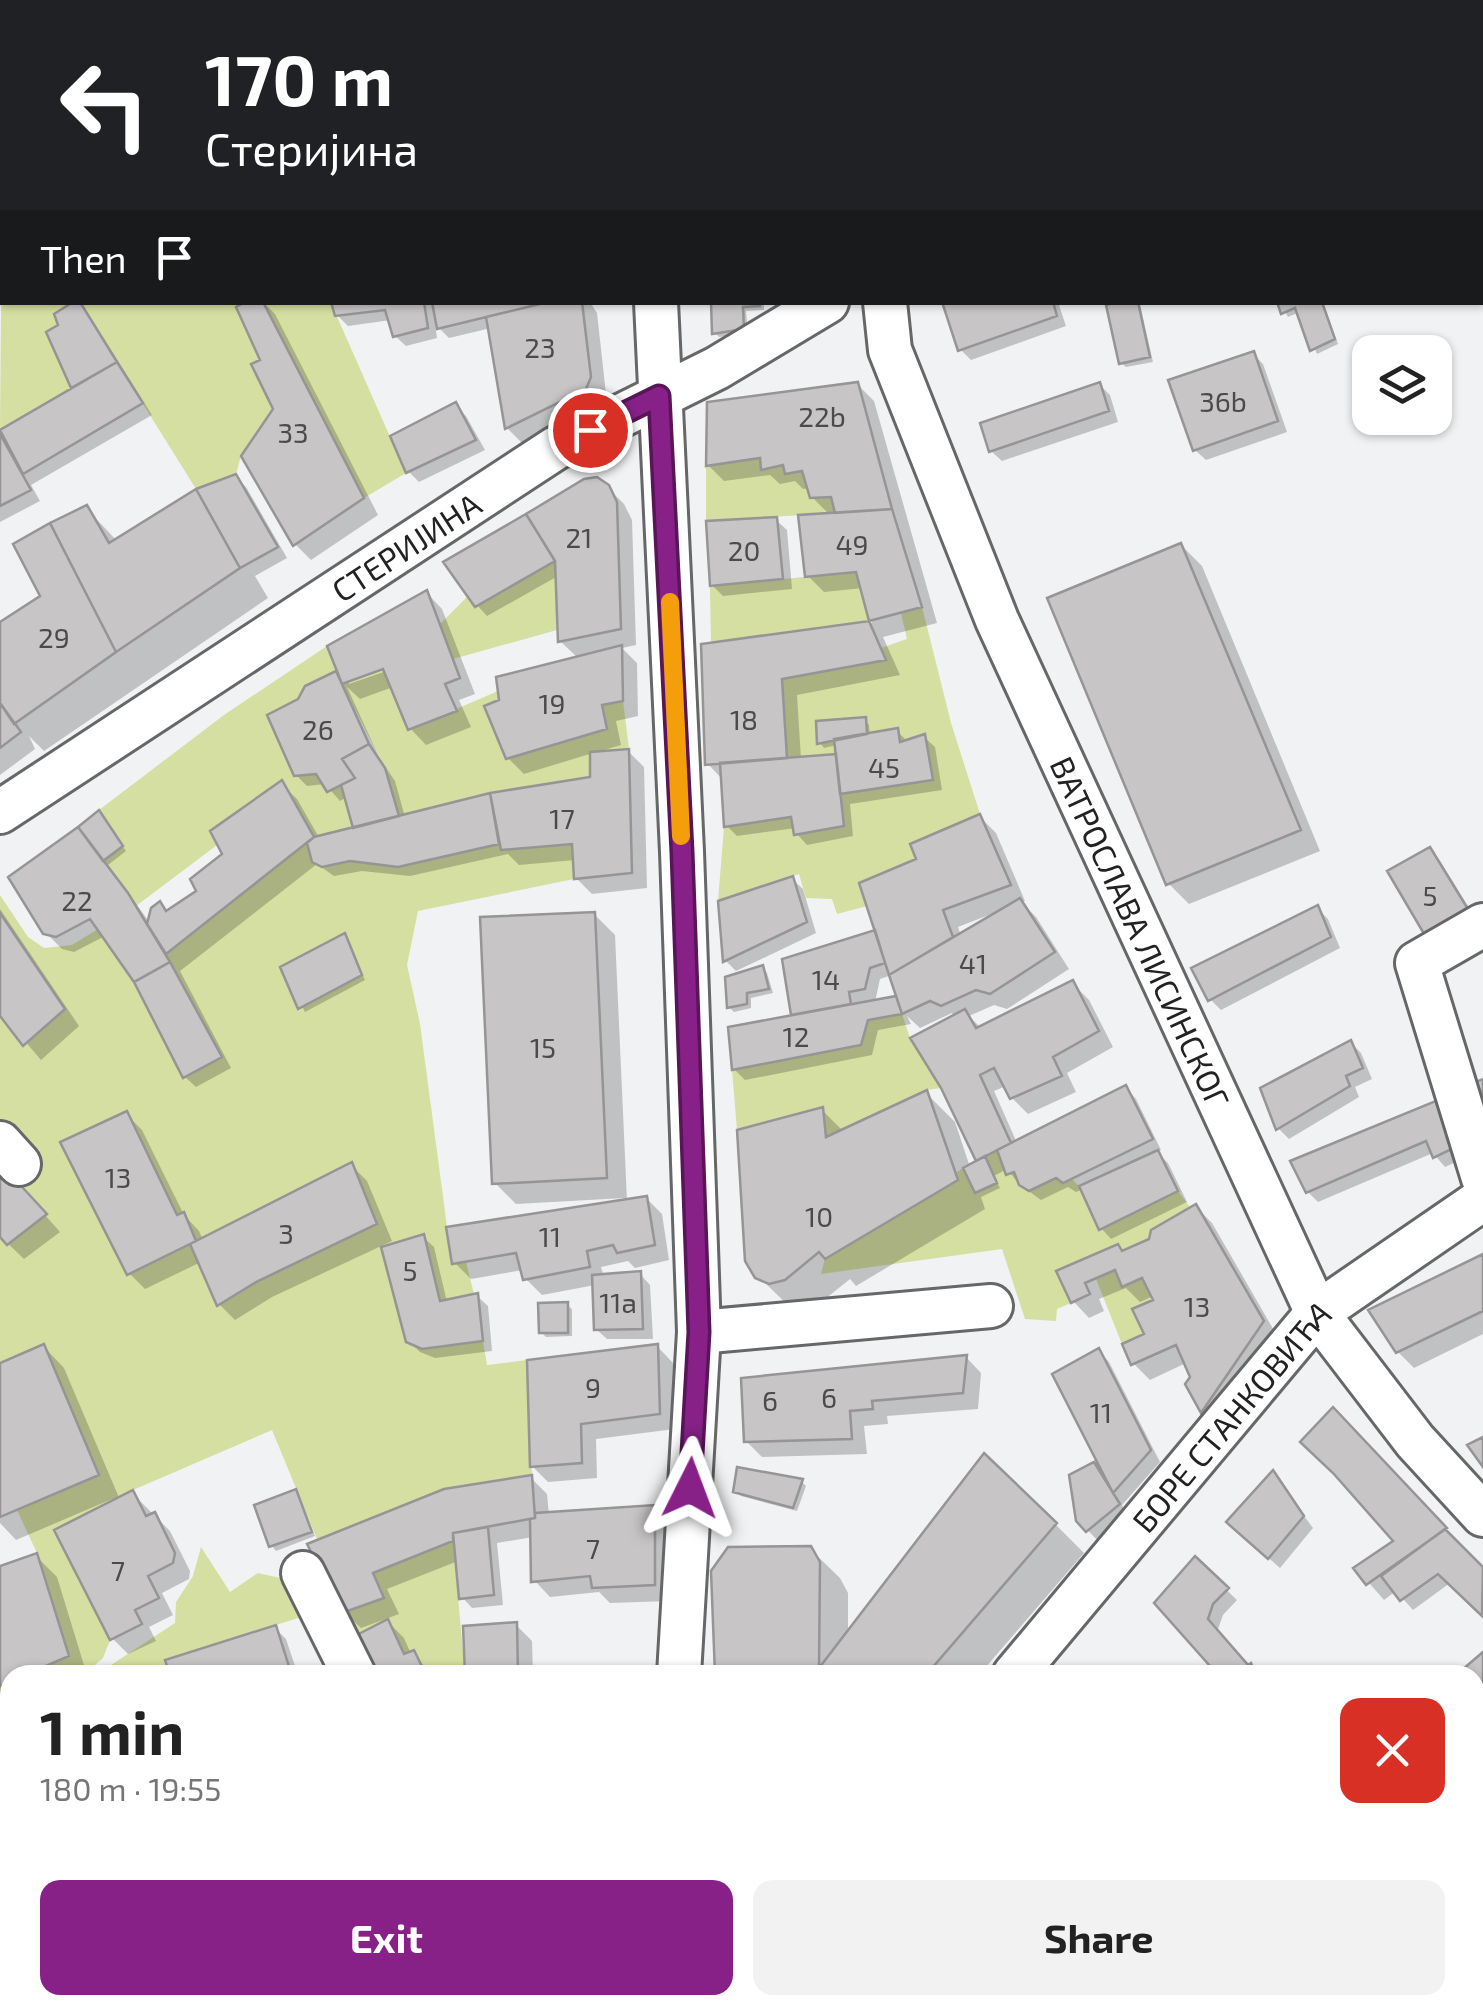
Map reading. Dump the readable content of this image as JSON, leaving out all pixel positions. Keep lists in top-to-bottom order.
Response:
{
  "streets": {
    "street": ["СТЕРИЈИНА", "ВАТРОСЛАВА ЛИСИНСКОГ", "БОРЕ СТАНКОВИЋА"]
  },
  "crossings": [
    ["ВАТРОСЛАВА ЛИСИНСКОГ", "БОРЕ СТАНКОВИЋА"]
  ],
  "house_numbers": [
    "23",
    "36b",
    "22b",
    "33",
    "21",
    "49",
    "20",
    "29",
    "19",
    "18",
    "26",
    "45",
    "17",
    "5",
    "22",
    "41",
    "14",
    "12",
    "15",
    "13",
    "10",
    "3",
    "11",
    "5",
    "11a",
    "13",
    "9",
    "6",
    "6",
    "11",
    "7",
    "7"
  ],
  "page": {
    "turn": ["170 m", "Стеријина"],
    "then": "Then",
    "heading": ["1 min", "180 m · 19:55"],
    "buttons": ["Exit", "Share"]
  }
}
